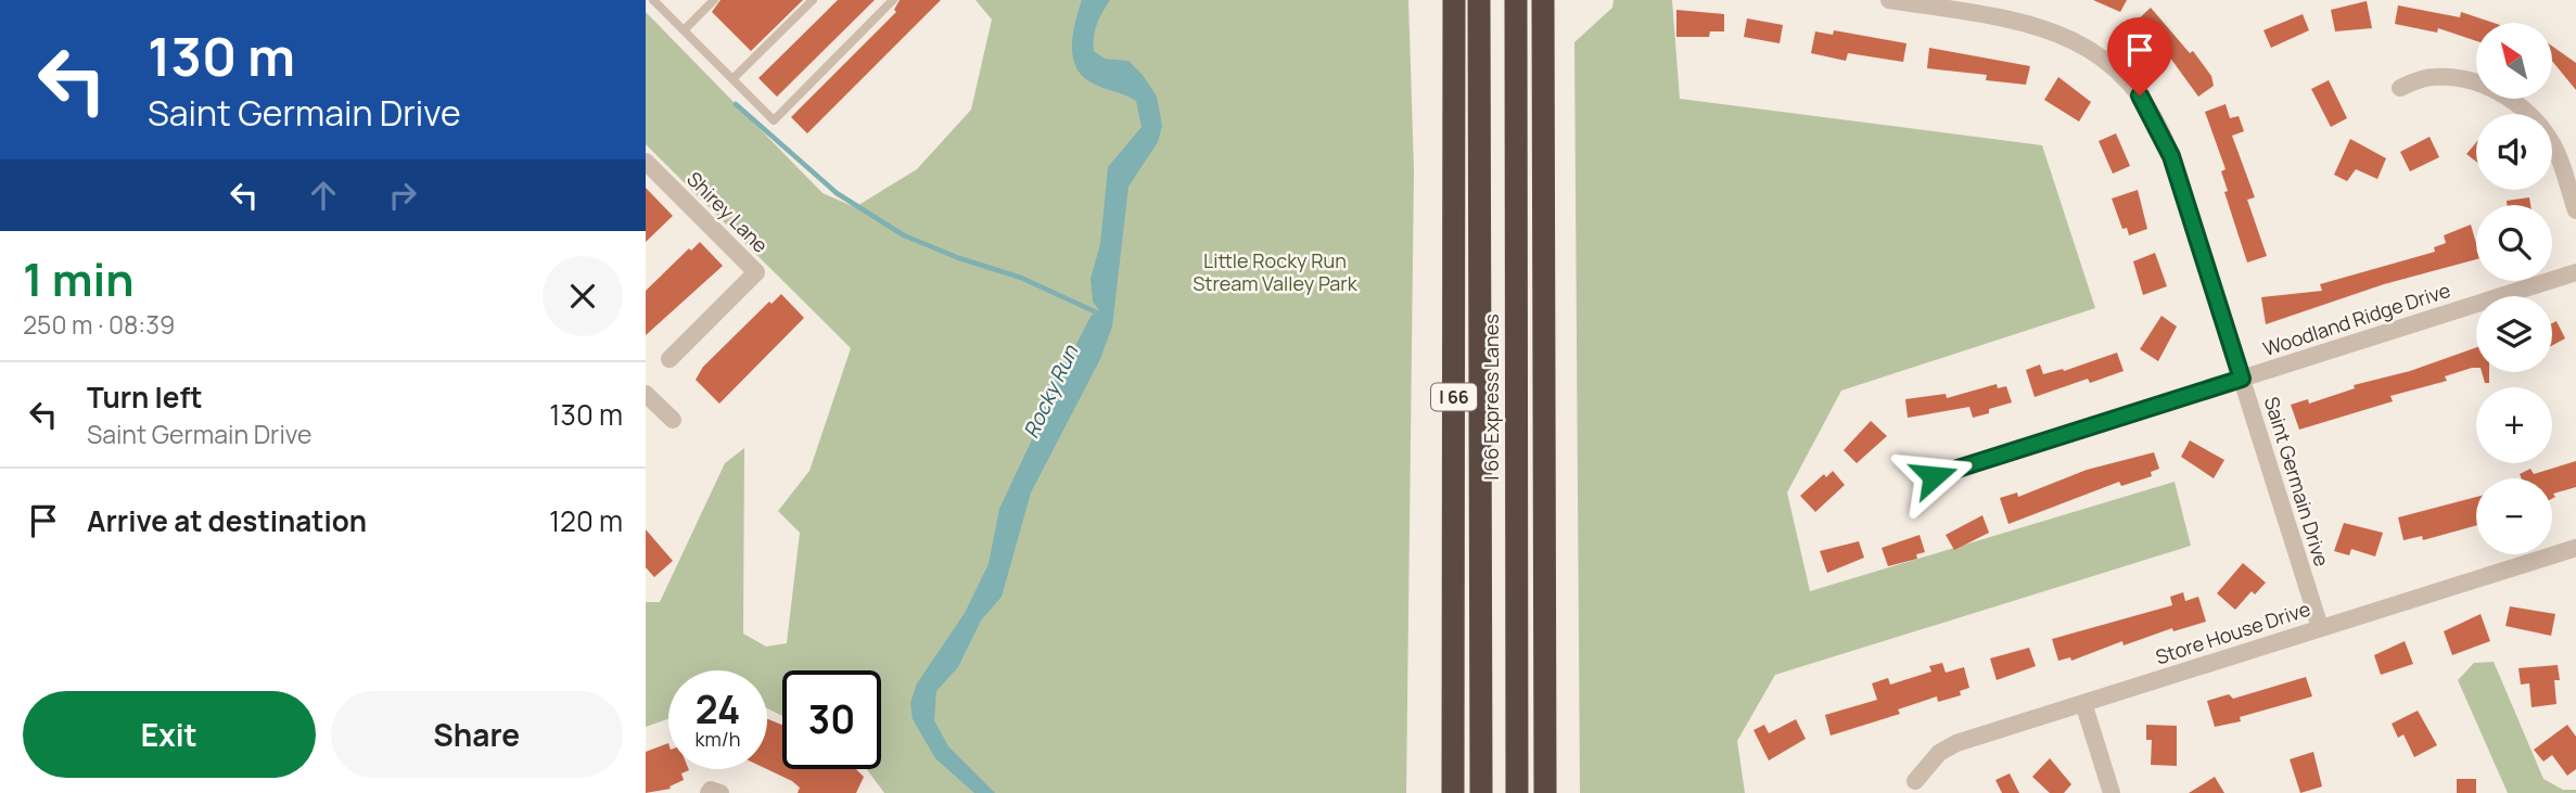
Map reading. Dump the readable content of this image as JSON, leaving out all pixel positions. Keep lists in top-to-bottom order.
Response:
{
  "streets": {
    "highway": ["I 66", "I 66 Express Lanes"],
    "street": [
      "Shirey Lane",
      "Woodland Ridge Drive",
      "Saint Germain Drive",
      "Store House Drive"
    ]
  },
  "crossings": [
    ["Woodland Ridge Drive", "Saint Germain Drive"],
    ["Saint Germain Drive", "Store House Drive"]
  ],
  "water": ["Rocky Run"],
  "parks": ["Little Rocky Run Stream Valley Park"],
  "north": "top left",
  "page": {
    "turn": ["130 m", "Saint Germain Drive"],
    "map_buttons": ["+", "−"],
    "heading": ["1 min", "250 m · 08:39"],
    "list": [
      {
        "name": "Turn left",
        "note": "Saint Germain Drive",
        "value": "130 m"
      },
      {
        "name": "Arrive at destination",
        "value": "120 m"
      }
    ],
    "speed": "24 km/h",
    "limit": "30",
    "buttons": ["Exit", "Share"]
  }
}
